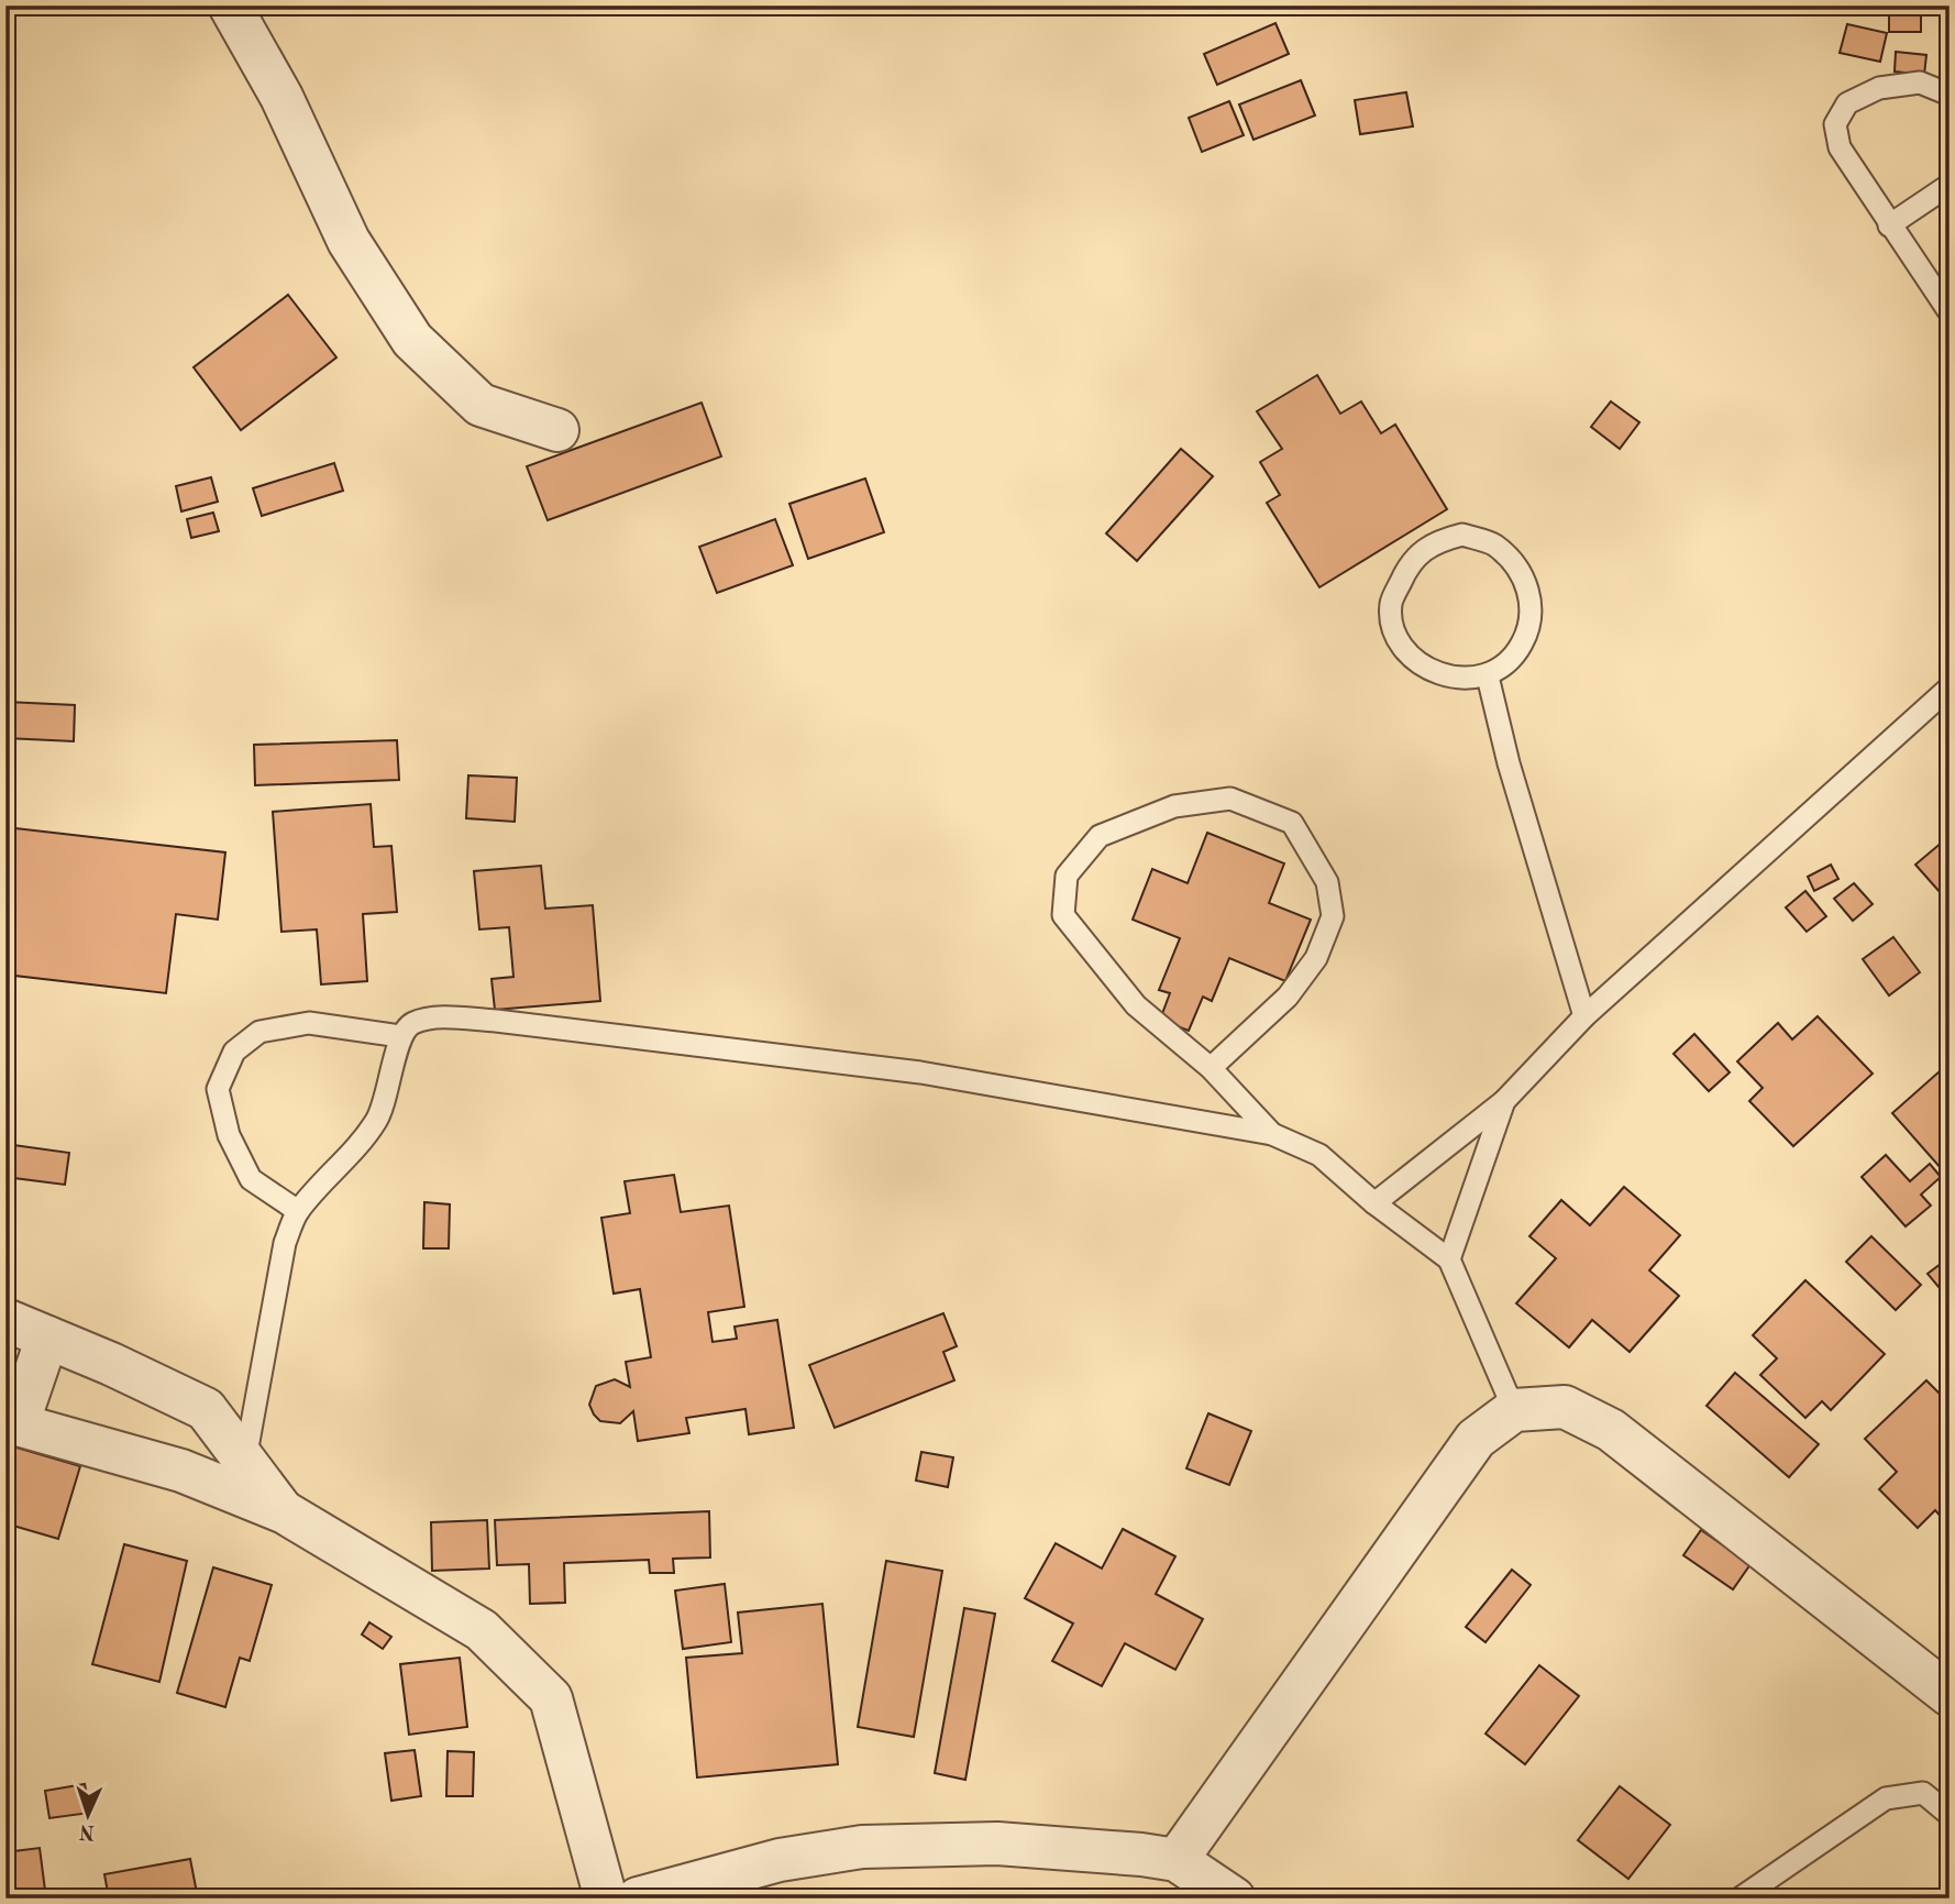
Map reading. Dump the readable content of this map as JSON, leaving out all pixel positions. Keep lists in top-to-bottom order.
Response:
{
  "north": "bottom"
}
